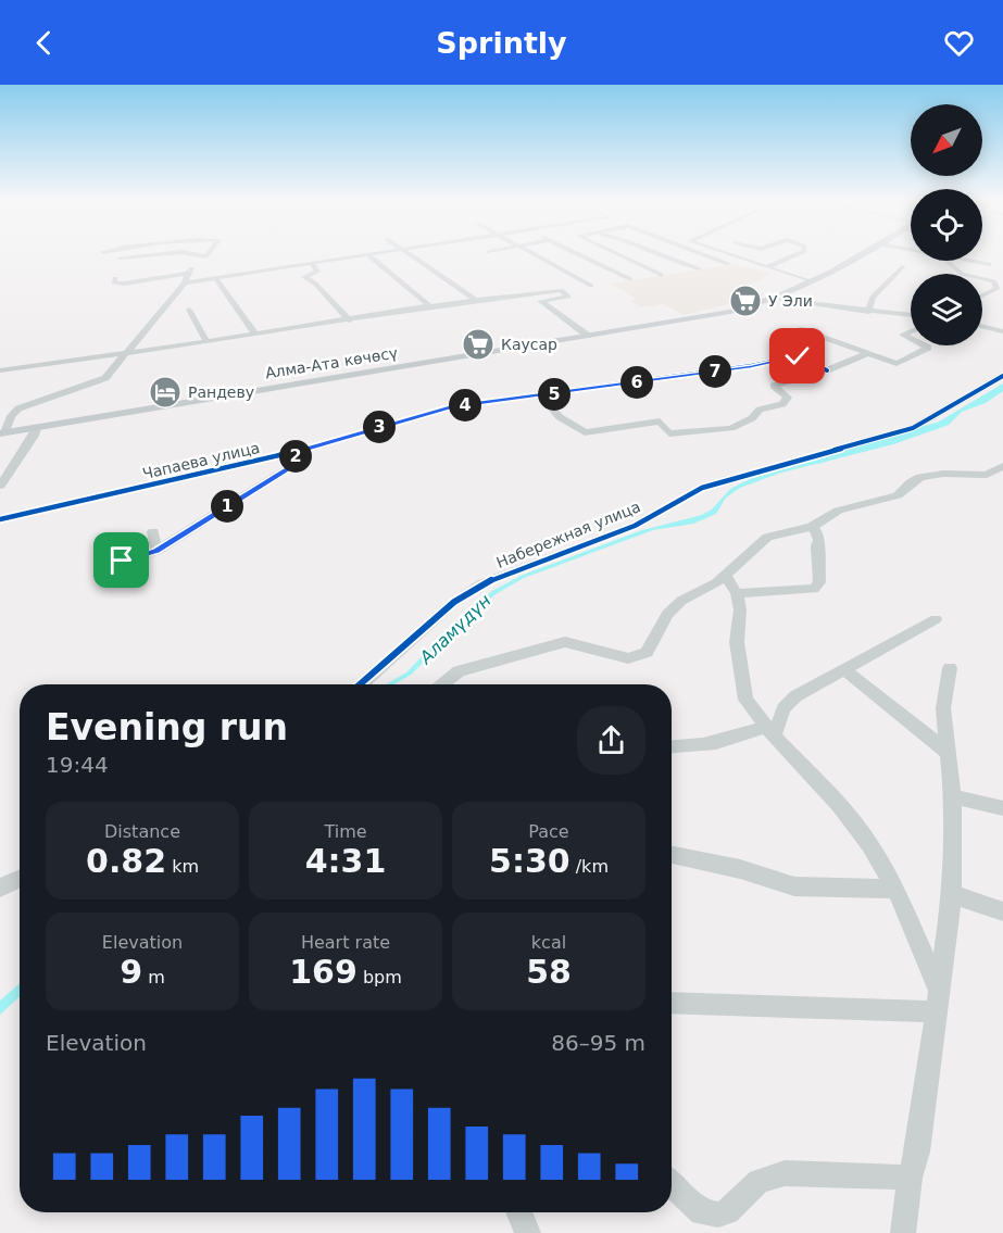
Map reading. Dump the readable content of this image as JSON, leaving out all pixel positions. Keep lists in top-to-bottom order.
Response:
{
  "streets": {
    "main road": ["Алма-Ата көчөсү"],
    "street": ["Чапаева улица", "Набережная улица"]
  },
  "water": ["Аламүдүн"],
  "places": {
    "supermarket": ["У Эли", "Каусар"],
    "hotel": ["Рандеву"]
  },
  "north": "bottom left",
  "page": {
    "header": "Sprintly",
    "pins": [
      "7",
      "6",
      "5",
      "4",
      "3",
      "2",
      "1"
    ],
    "heading": ["Evening run", "19:44"],
    "stats": [
      ["Distance", "0.82 km"],
      ["Time", "4:31"],
      ["Pace", "5:30 /km"],
      ["Elevation", "9 m"],
      ["Heart rate", "169 bpm"],
      ["kcal", "58"]
    ],
    "chart": ["Elevation", "86–95 m"]
  }
}
